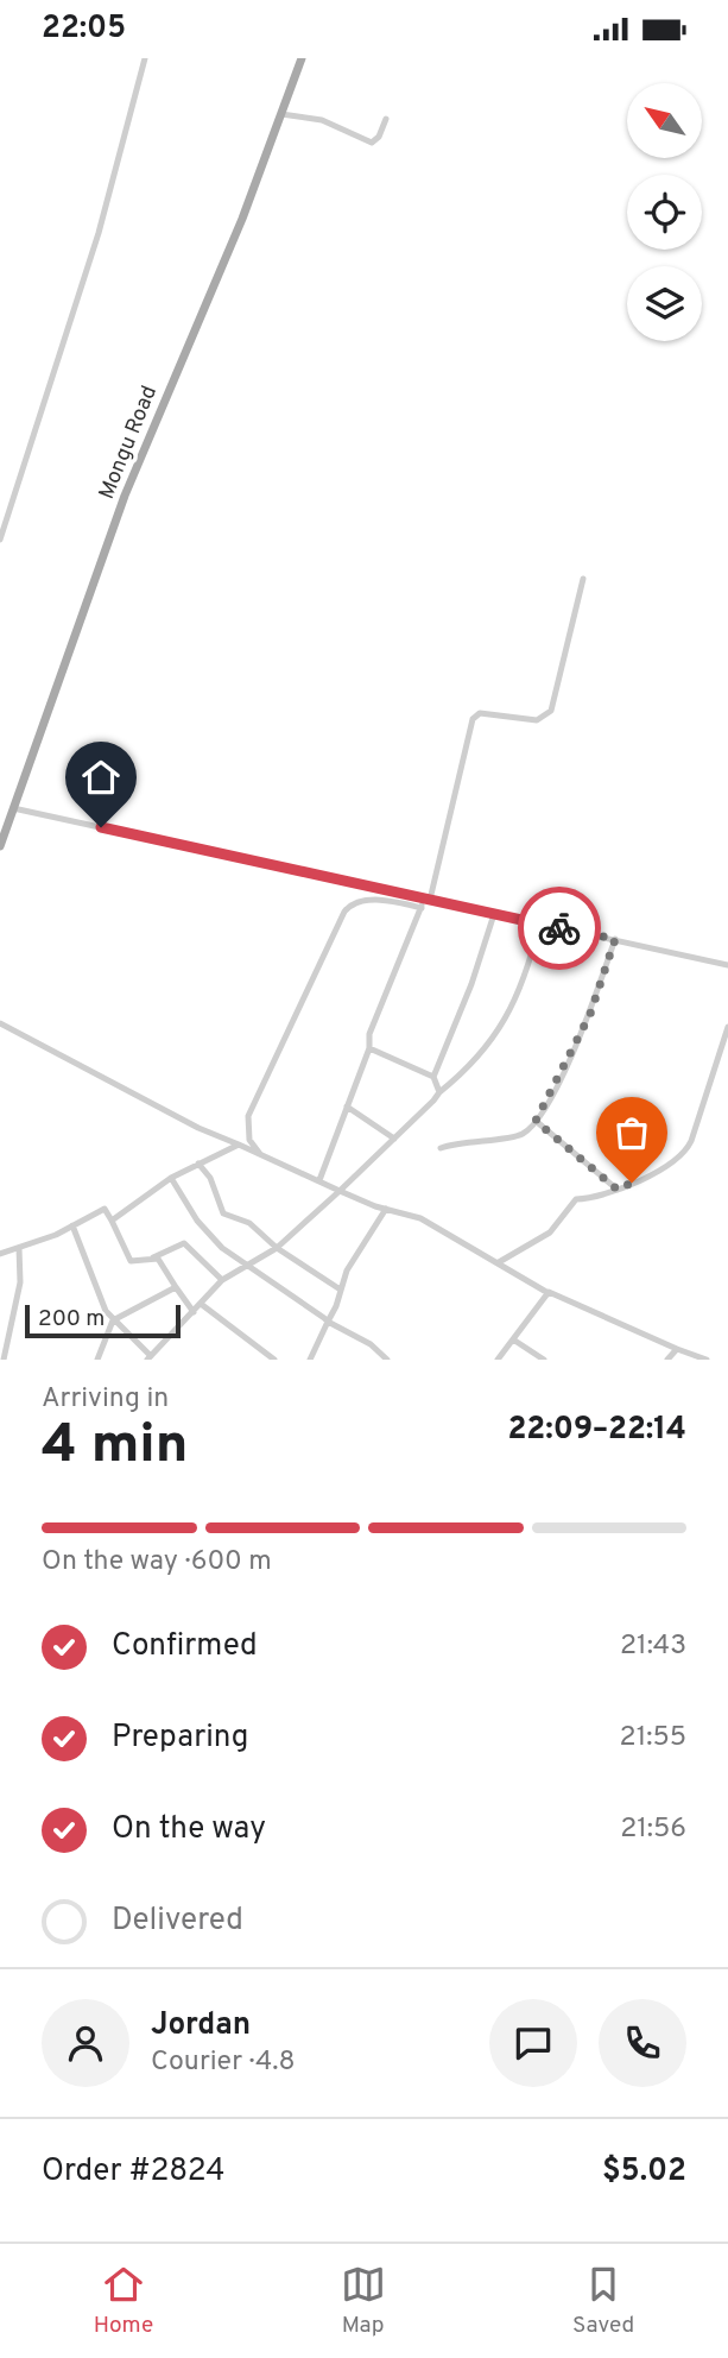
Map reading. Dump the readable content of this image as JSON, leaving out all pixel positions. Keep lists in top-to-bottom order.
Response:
{
  "streets": {
    "main road": ["Mongu Road"]
  },
  "scale_bar": "200 m",
  "north": "top left",
  "page": {
    "status": "22:05",
    "scale": "200 m",
    "heading": ["4 min", "Arriving in", "22:09–22:14"],
    "panel": [
      "Jordan",
      "Courier · 4.8",
      "Order #2824",
      "$5.02"
    ],
    "bar": "On the way · 600 m",
    "list": [
      ["Confirmed", "21:43"],
      ["Preparing", "21:55"],
      ["On the way", "21:56"],
      "Delivered"
    ],
    "tabs": ["Home", "Map", "Saved"]
  }
}
